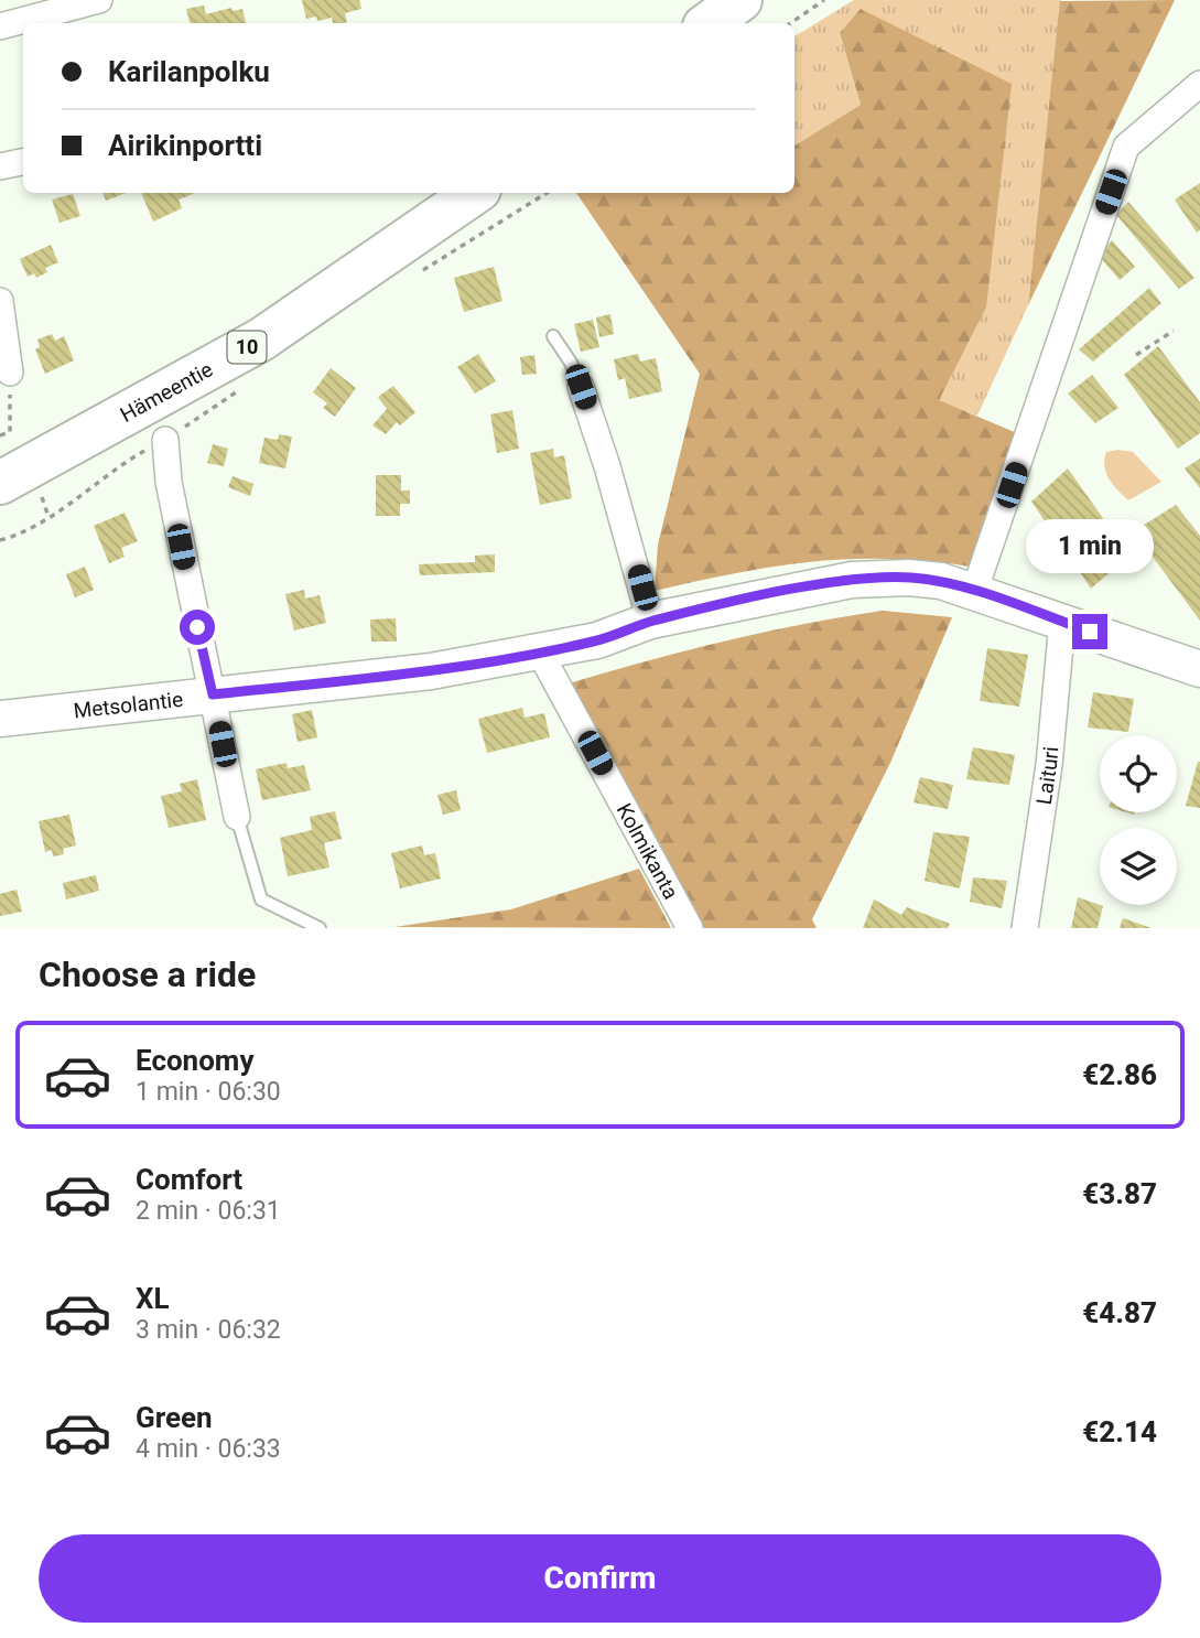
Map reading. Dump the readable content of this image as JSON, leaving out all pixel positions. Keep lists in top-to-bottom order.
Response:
{
  "streets": {
    "highway": ["10", "Hämeentie"],
    "street": ["Metsolantie", "Laituri", "Kolmikanta"]
  },
  "crossings": [
    ["Metsolantie", "Laituri"],
    ["Metsolantie", "Kolmikanta"]
  ],
  "page": {
    "banner": ["Karilanpolku", "Airikinportti"],
    "bubble": "1 min",
    "heading": "Choose a ride",
    "list": [
      {
        "name": "Economy",
        "note": "1 min · 06:30",
        "value": "€2.86"
      },
      {
        "name": "Comfort",
        "note": "2 min · 06:31",
        "value": "€3.87"
      },
      {
        "name": "XL",
        "note": "3 min · 06:32",
        "value": "€4.87"
      },
      {
        "name": "Green",
        "note": "4 min · 06:33",
        "value": "€2.14"
      }
    ],
    "buttons": "Confirm"
  }
}
